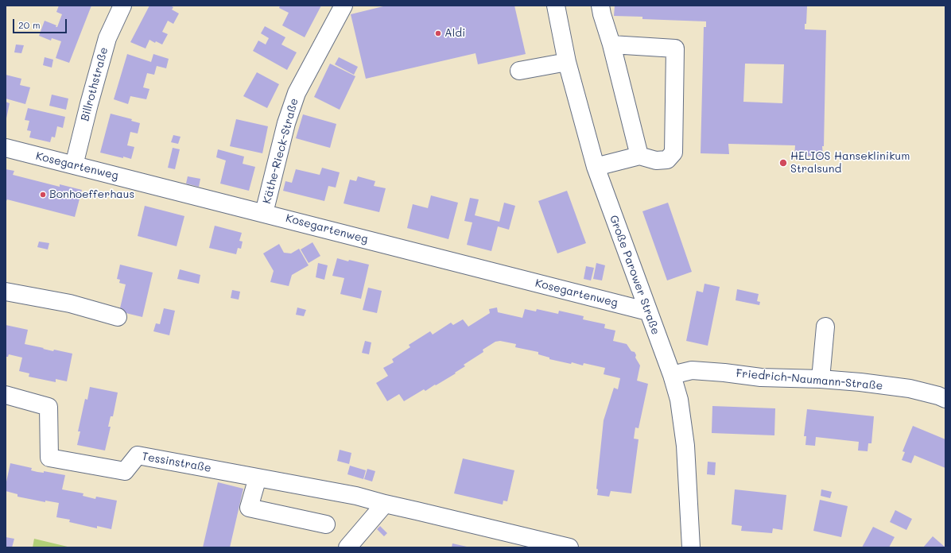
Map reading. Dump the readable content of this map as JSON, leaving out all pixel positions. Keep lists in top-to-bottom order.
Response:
{
  "streets": {
    "street": [
      "Billrothstraße",
      "Käthe-Rieck-Straße",
      "Kosegartenweg",
      "Große Parower Straße",
      "Friedrich-Naumann-Straße",
      "Tessinstraße"
    ]
  },
  "crossings": [
    ["Billrothstraße", "Kosegartenweg"],
    ["Käthe-Rieck-Straße", "Kosegartenweg"],
    ["Kosegartenweg", "Große Parower Straße"],
    ["Große Parower Straße", "Friedrich-Naumann-Straße"]
  ],
  "places": ["Aldi", "HELIOS Hanseklinikum Stralsund", "Bonhoefferhaus"],
  "scale_bar": "20 m"
}
